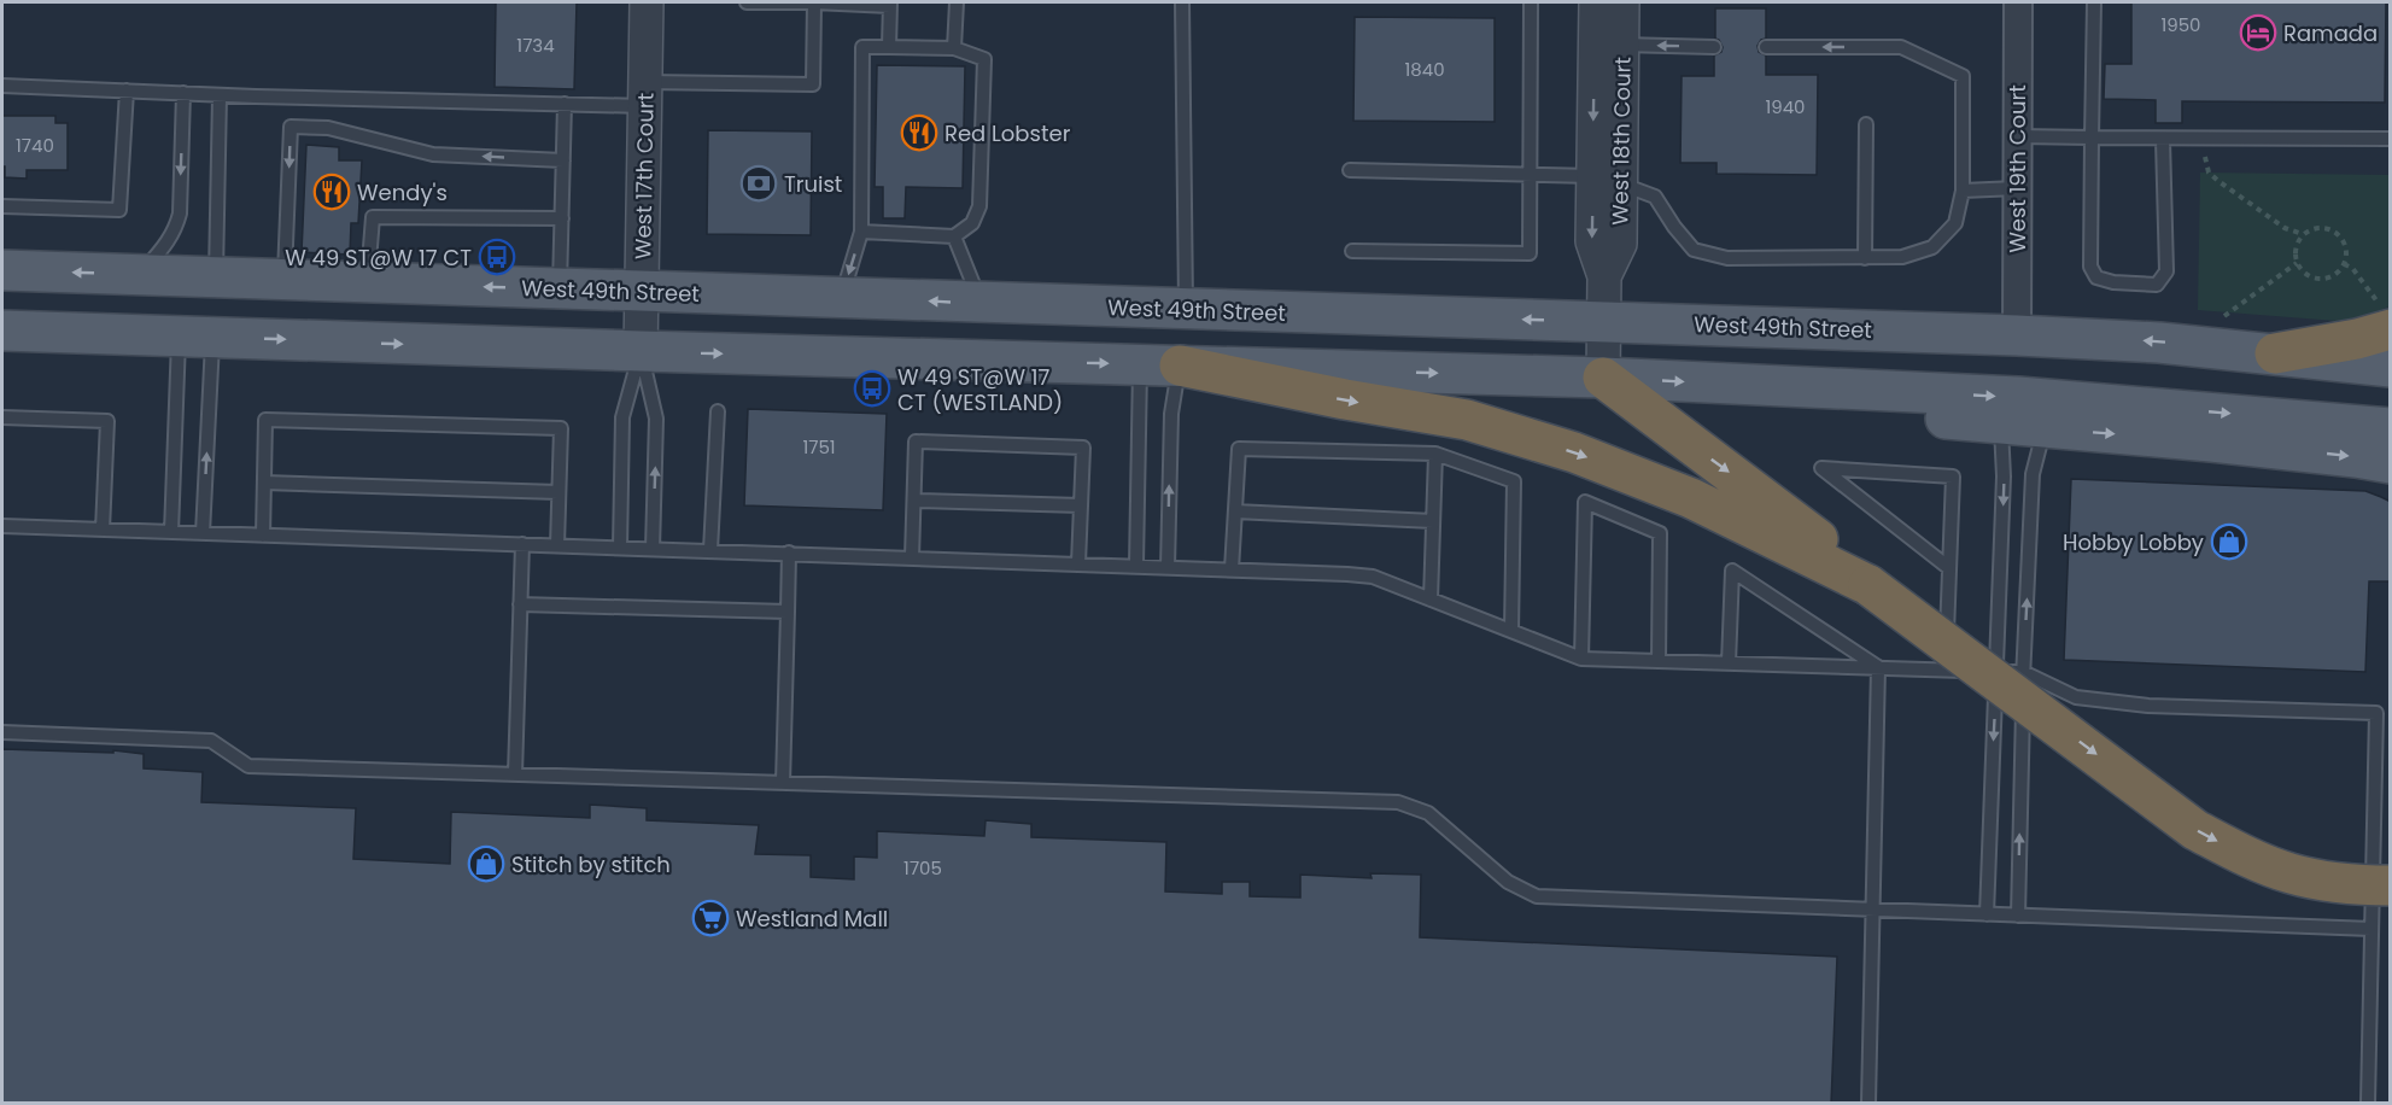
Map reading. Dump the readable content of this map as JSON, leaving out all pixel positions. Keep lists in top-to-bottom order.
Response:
{
  "streets": {
    "main road": ["West 49th Street"],
    "street": ["West 18th Court", "West 19th Court", "West 17th Court"]
  },
  "crossings": [
    ["West 18th Court", "West 49th Street"],
    ["West 19th Court", "West 49th Street"],
    ["West 17th Court", "West 49th Street"]
  ],
  "places": {
    "hotel": ["Ramada"],
    "restaurant": ["Red Lobster", "Wendy's"],
    "bank": ["Truist"],
    "bus stop": ["W 49 ST@W 17 CT", "W 49 ST@W 17 CT (WESTLAND)"],
    "shop": ["Hobby Lobby", "Stitch by stitch"],
    "supermarket": ["Westland Mall"]
  },
  "house_numbers": [
    "1950",
    "1734",
    "1840",
    "1940",
    "1740",
    "1751",
    "1705"
  ]
}
